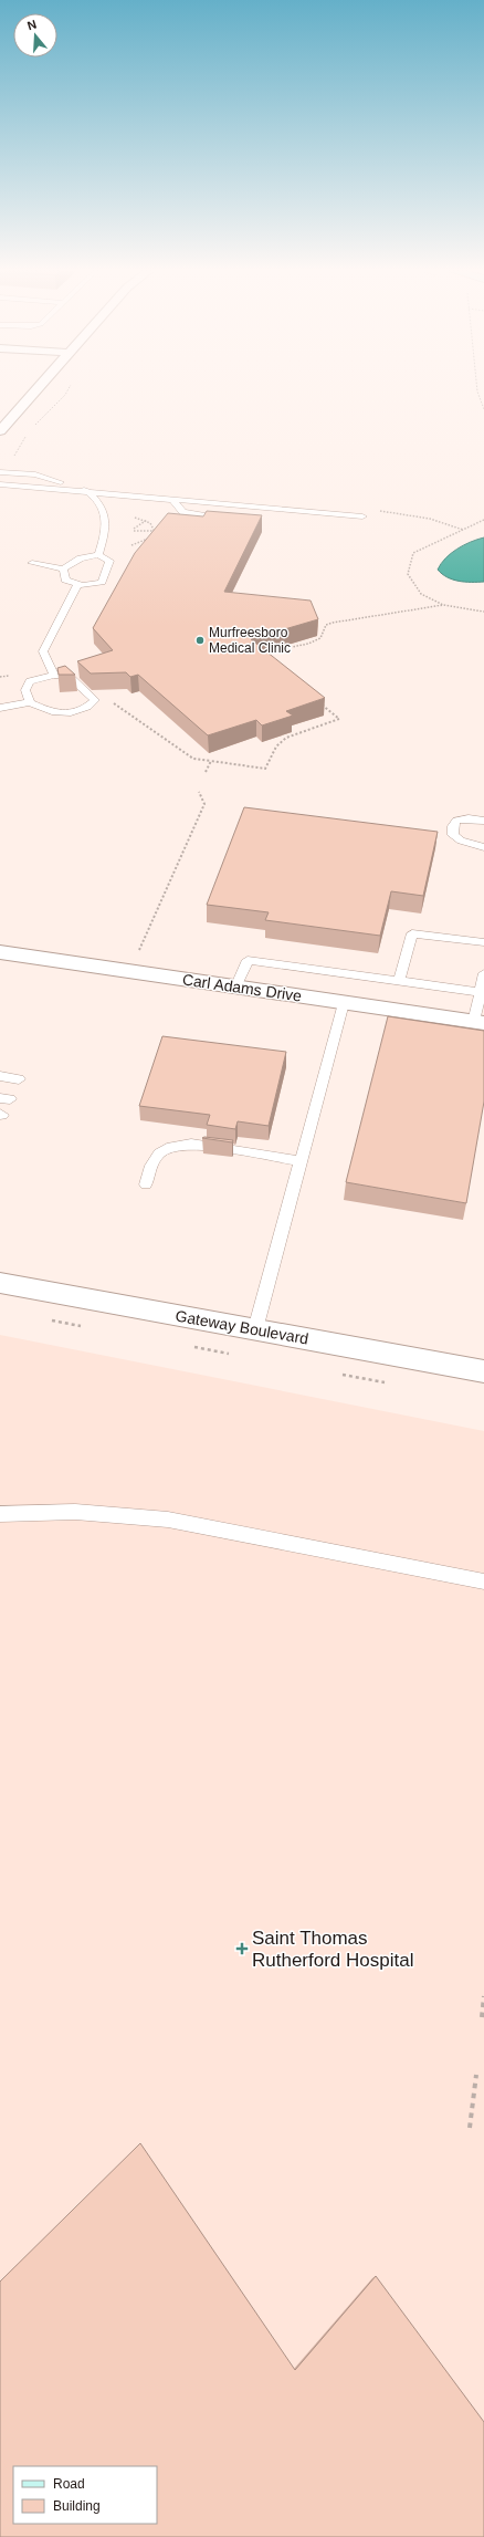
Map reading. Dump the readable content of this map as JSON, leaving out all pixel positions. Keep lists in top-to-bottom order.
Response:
{
  "streets": {
    "street": ["Carl Adams Drive", "Gateway Boulevard"]
  },
  "places": {
    "other": ["Murfreesboro Medical Clinic"],
    "health": ["Saint Thomas Rutherford Hospital"]
  },
  "legend": ["Road", "Building"],
  "north": "top"
}
